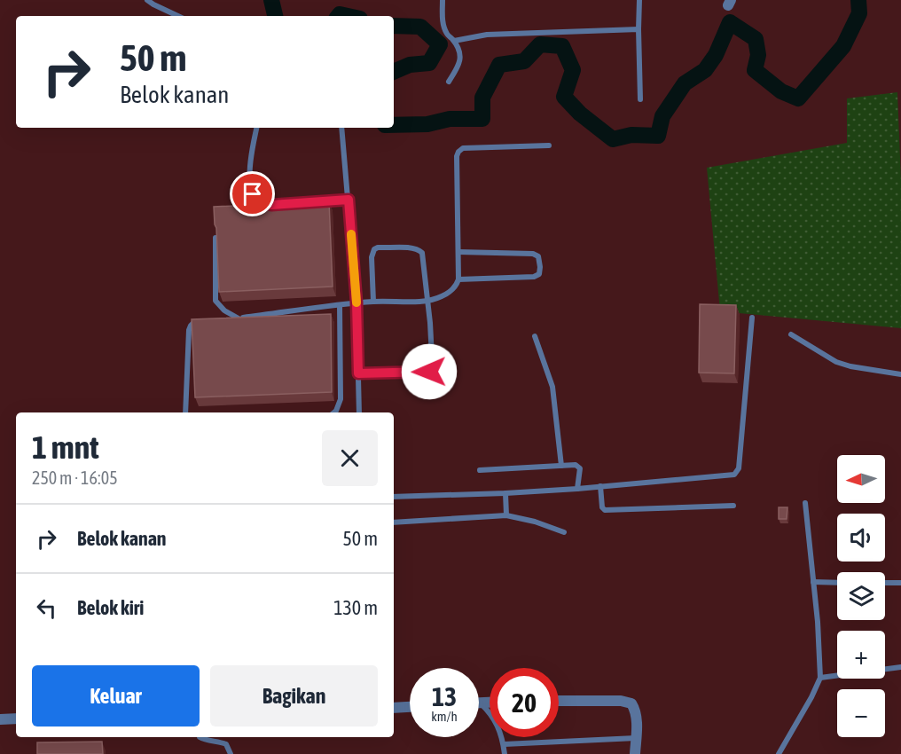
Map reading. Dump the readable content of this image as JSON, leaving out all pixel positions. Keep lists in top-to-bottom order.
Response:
{
  "north": "left",
  "page": {
    "turn": ["50 m", "Belok kanan"],
    "heading": ["1 mnt", "250 m · 16:05"],
    "map_buttons": ["+", "−"],
    "list": [
      {
        "name": "Belok kanan",
        "value": "50 m"
      },
      {
        "name": "Belok kiri",
        "value": "130 m"
      }
    ],
    "buttons": ["Keluar", "Bagikan"],
    "speed": "13 km/h",
    "limit": "20"
  }
}
